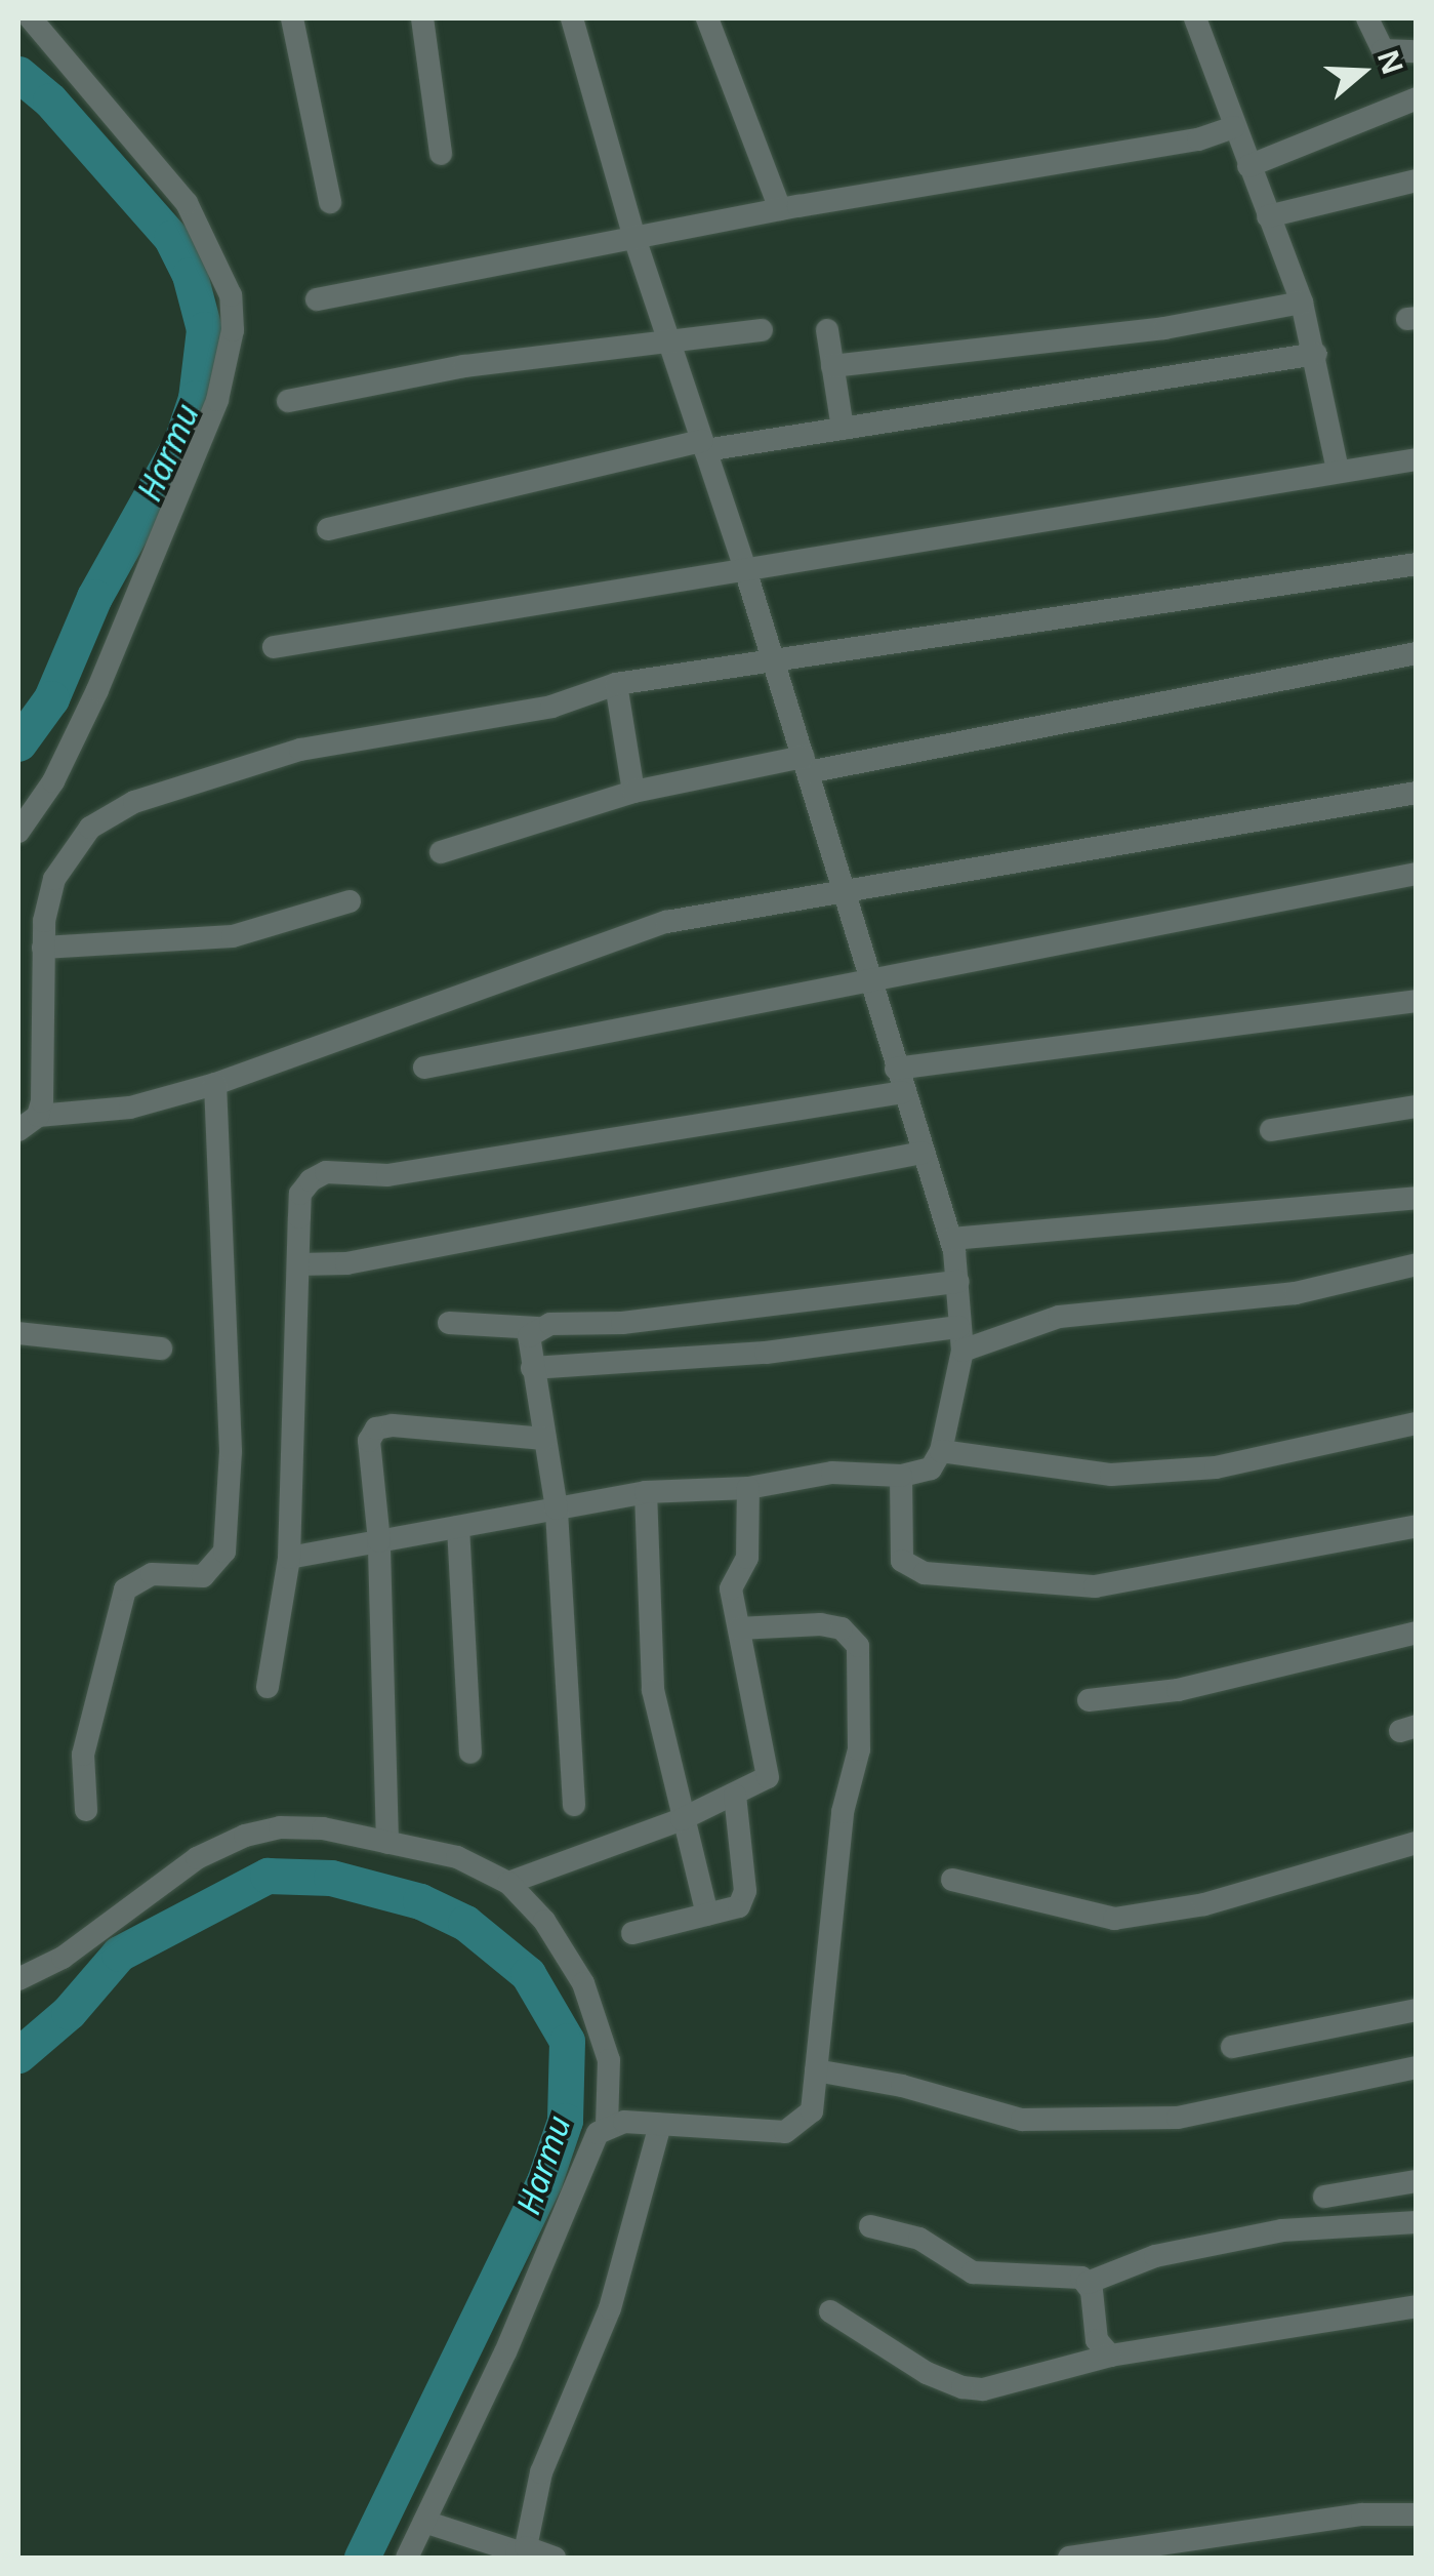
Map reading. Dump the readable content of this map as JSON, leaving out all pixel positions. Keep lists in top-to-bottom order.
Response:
{
  "water": ["Harmu"],
  "north": "right"
}
